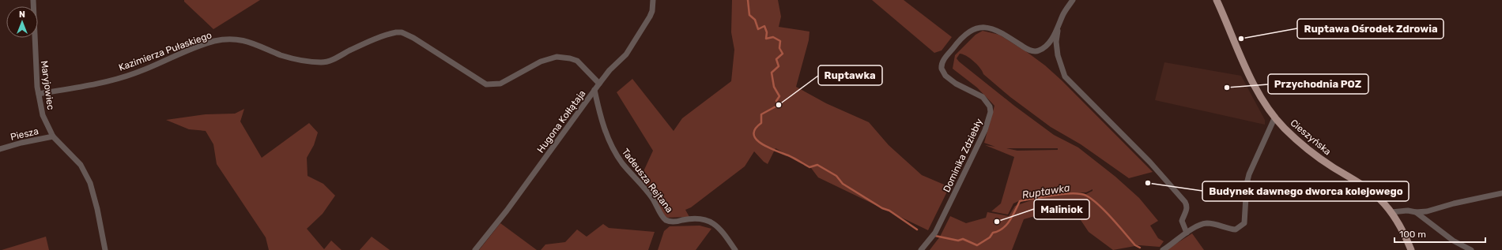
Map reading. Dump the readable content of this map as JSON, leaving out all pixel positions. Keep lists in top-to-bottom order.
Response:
{
  "streets": {
    "main road": ["Cieszyńska"],
    "street": [
      "Kazimierza Pułaskiego",
      "Maryjowiec",
      "Hugona Kołłątaja",
      "Piesza",
      "Dominika Zdziebły",
      "Tadeusza Rejtana"
    ]
  },
  "crossings": [
    ["Kazimierza Pułaskiego", "Maryjowiec"],
    ["Kazimierza Pułaskiego", "Hugona Kołłątaja"],
    ["Maryjowiec", "Piesza"],
    ["Hugona Kołłątaja", "Tadeusza Rejtana"]
  ],
  "water": ["Ruptawka"],
  "places": [
    "Ruptawa Ośrodek Zdrowia",
    "Przychodnia POZ",
    "Ruptawka",
    "Budynek dawnego dworca kolejowego",
    "Maliniok"
  ],
  "scale_bar": "100 m",
  "north": "top"
}
